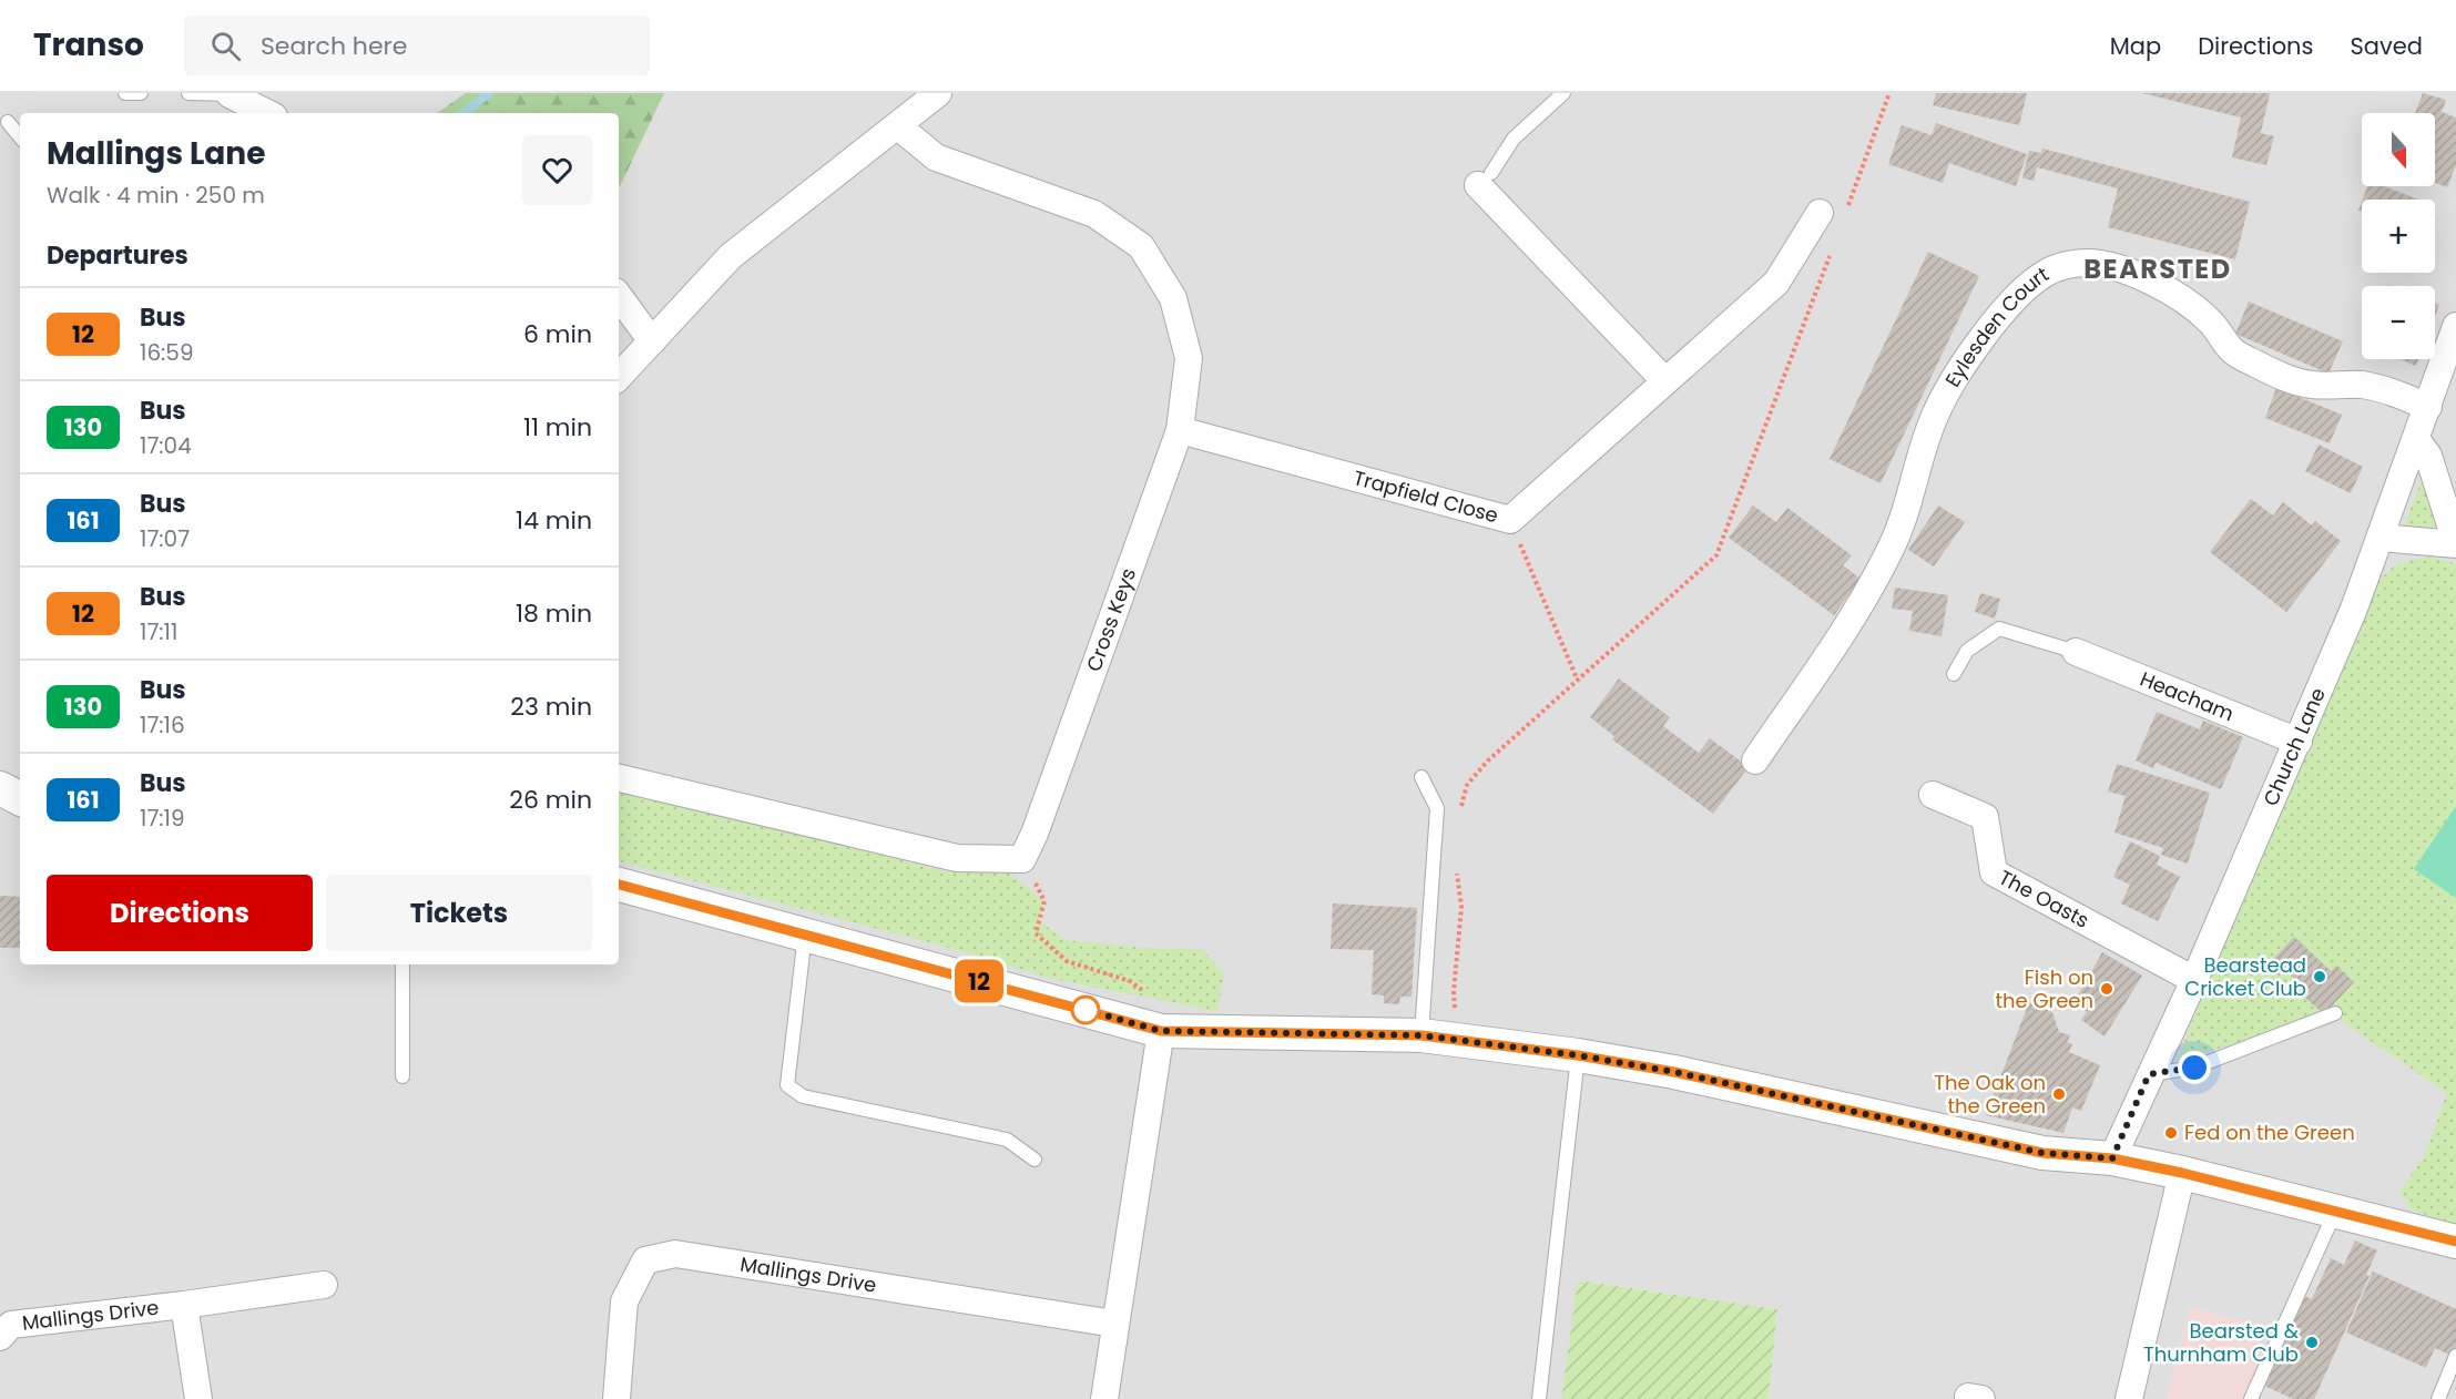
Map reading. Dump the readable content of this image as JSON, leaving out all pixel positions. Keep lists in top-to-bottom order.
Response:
{
  "streets": {
    "street": [
      "Eylesden Court",
      "Trapfield Close",
      "Cross Keys",
      "Heacham",
      "Church Lane",
      "The Oasts",
      "Mallings Drive"
    ]
  },
  "crossings": [
    ["Eylesden Court", "Church Lane"],
    ["Trapfield Close", "Cross Keys"],
    ["Heacham", "Church Lane"],
    ["Church Lane", "The Oasts"]
  ],
  "districts": ["BEARSTED"],
  "places": [
    "Bearstead Cricket Club",
    "Fish on the Green",
    "The Oak on the Green",
    "Fed on the Green",
    "Bearsted & Thurnham Club"
  ],
  "lines": ["bus line 12"],
  "north": "bottom",
  "page": {
    "header": "Transo",
    "search": "Search here",
    "nav": ["Map", "Directions", "Saved"],
    "on_map": "12",
    "map_buttons": ["+", "−"],
    "heading": [
      ["Mallings Lane", "Walk · 4 min · 250 m"],
      "Departures"
    ],
    "list": [
      {
        "mark": "12",
        "name": "Bus",
        "note": "16:59",
        "value": "6 min"
      },
      {
        "mark": "130",
        "name": "Bus",
        "note": "17:04",
        "value": "11 min"
      },
      {
        "mark": "161",
        "name": "Bus",
        "note": "17:07",
        "value": "14 min"
      },
      {
        "mark": "12",
        "name": "Bus",
        "note": "17:11",
        "value": "18 min"
      },
      {
        "mark": "130",
        "name": "Bus",
        "note": "17:16",
        "value": "23 min"
      },
      {
        "mark": "161",
        "name": "Bus",
        "note": "17:19",
        "value": "26 min"
      }
    ],
    "buttons": ["Directions", "Tickets"]
  }
}
